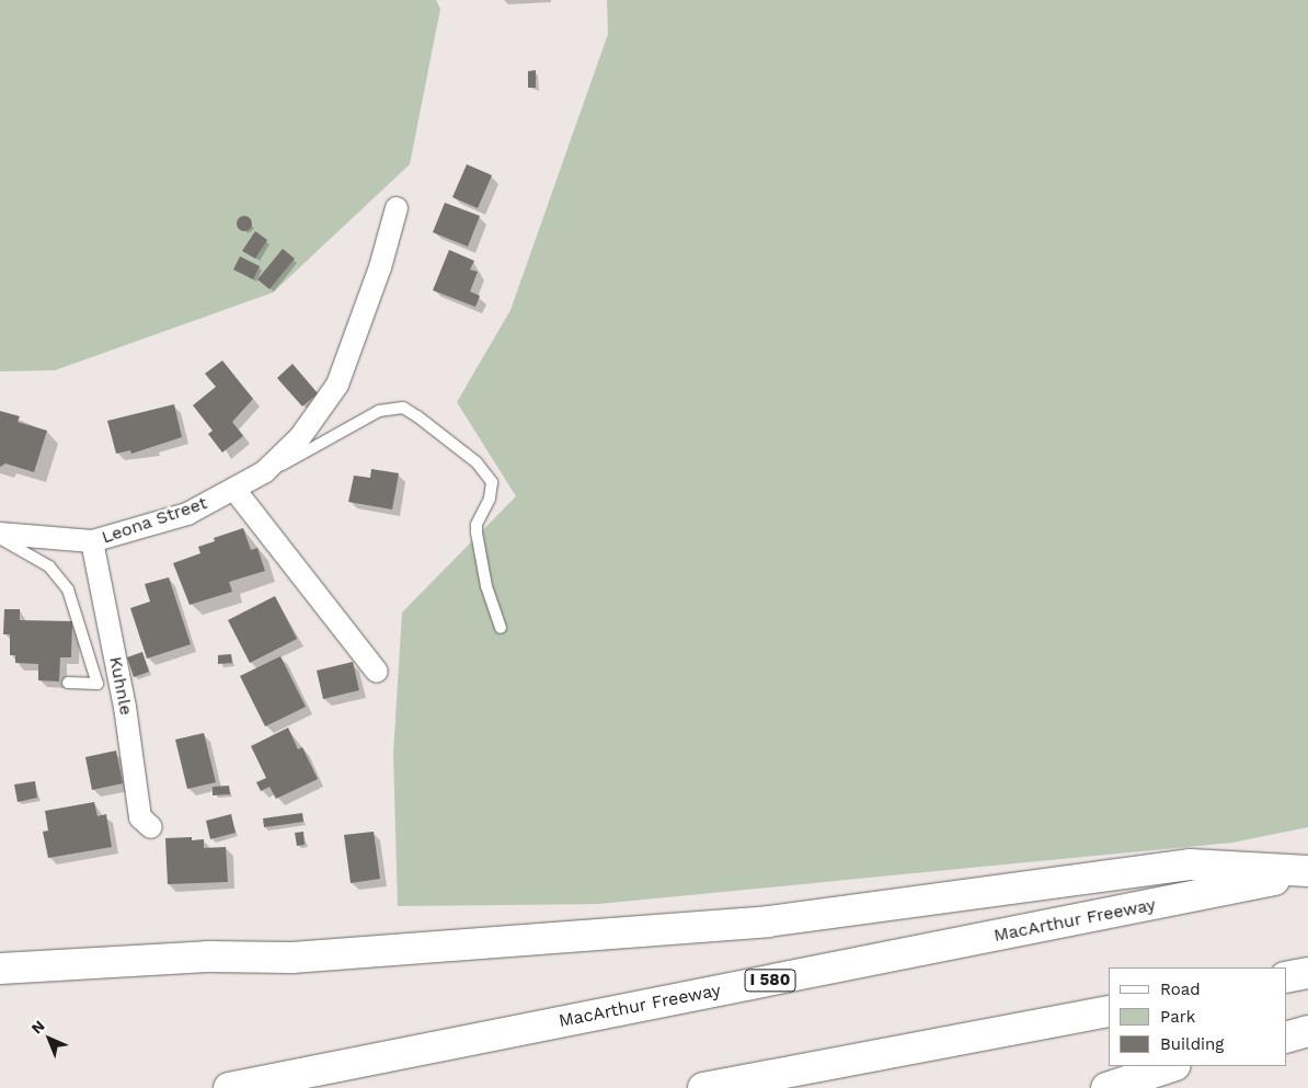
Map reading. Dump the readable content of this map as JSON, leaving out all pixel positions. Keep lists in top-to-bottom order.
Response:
{
  "streets": {
    "highway": ["MacArthur Freeway", "I 580"],
    "street": ["Leona Street", "Kuhnle"]
  },
  "crossings": [
    ["Leona Street", "Kuhnle"]
  ],
  "legend": ["Road", "Park", "Building"],
  "north": "top left"
}
